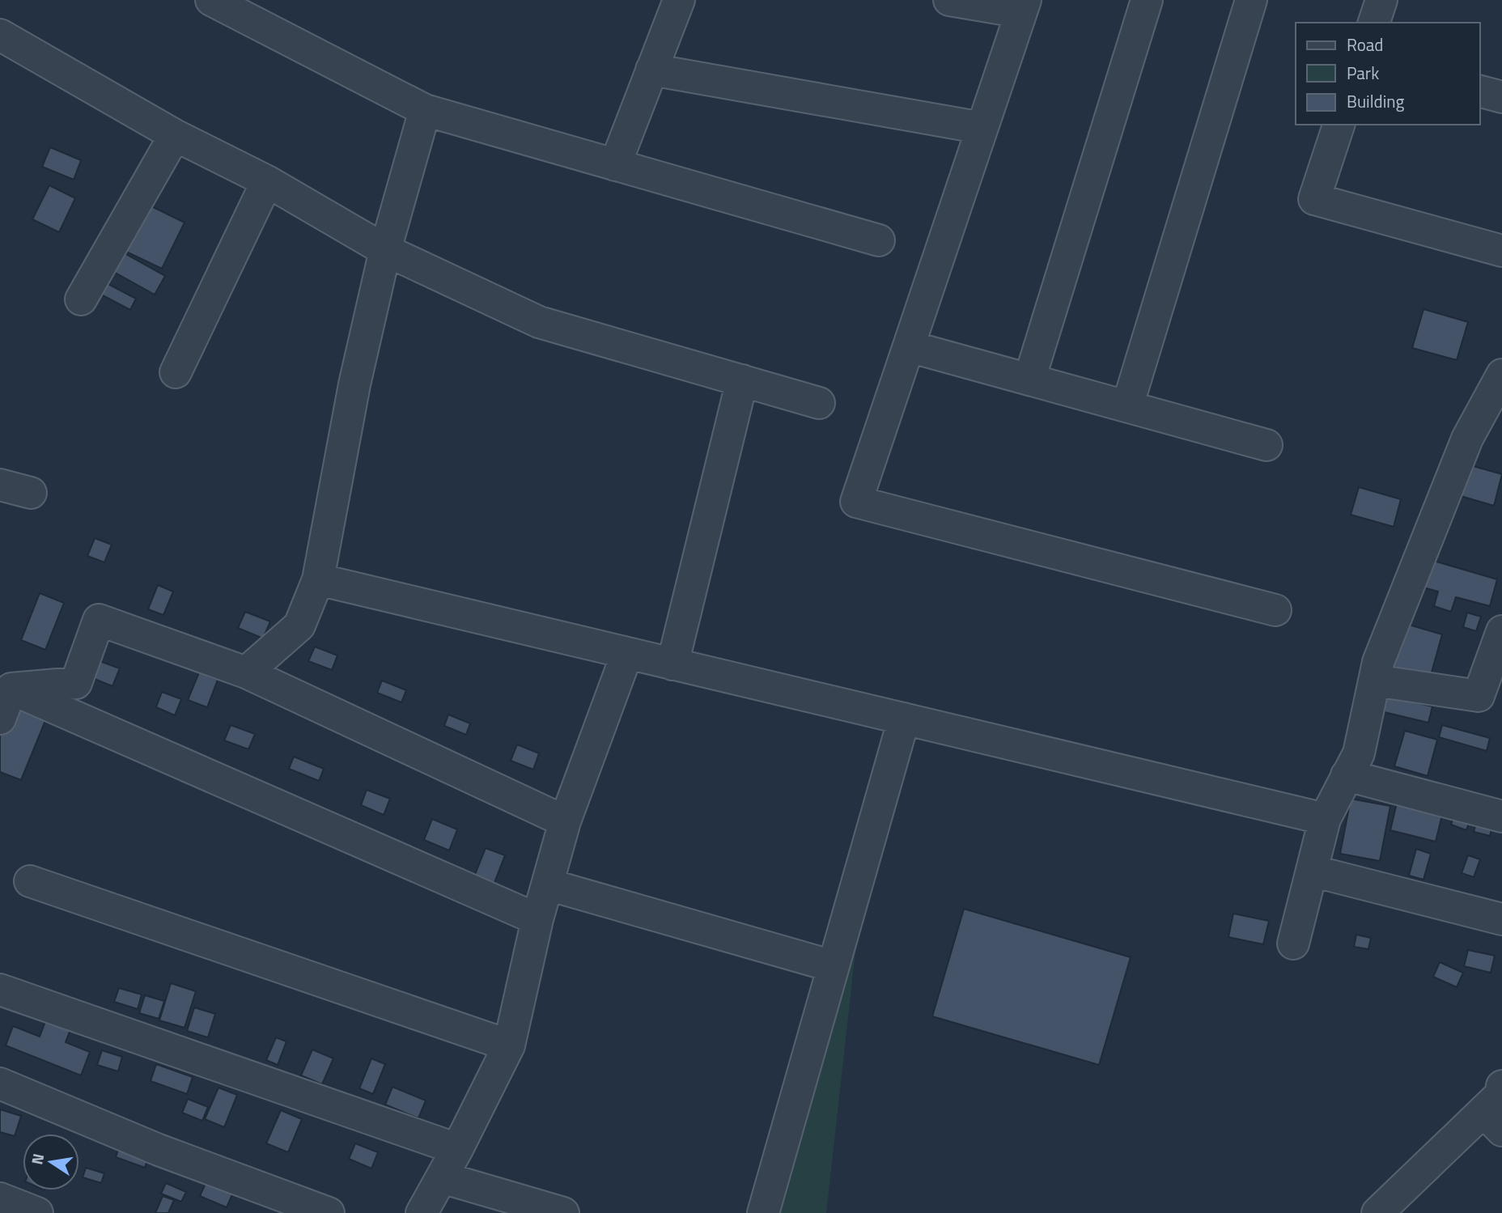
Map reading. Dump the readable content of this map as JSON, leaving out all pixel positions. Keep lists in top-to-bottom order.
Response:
{
  "legend": ["Road", "Park", "Building"],
  "north": "left"
}
